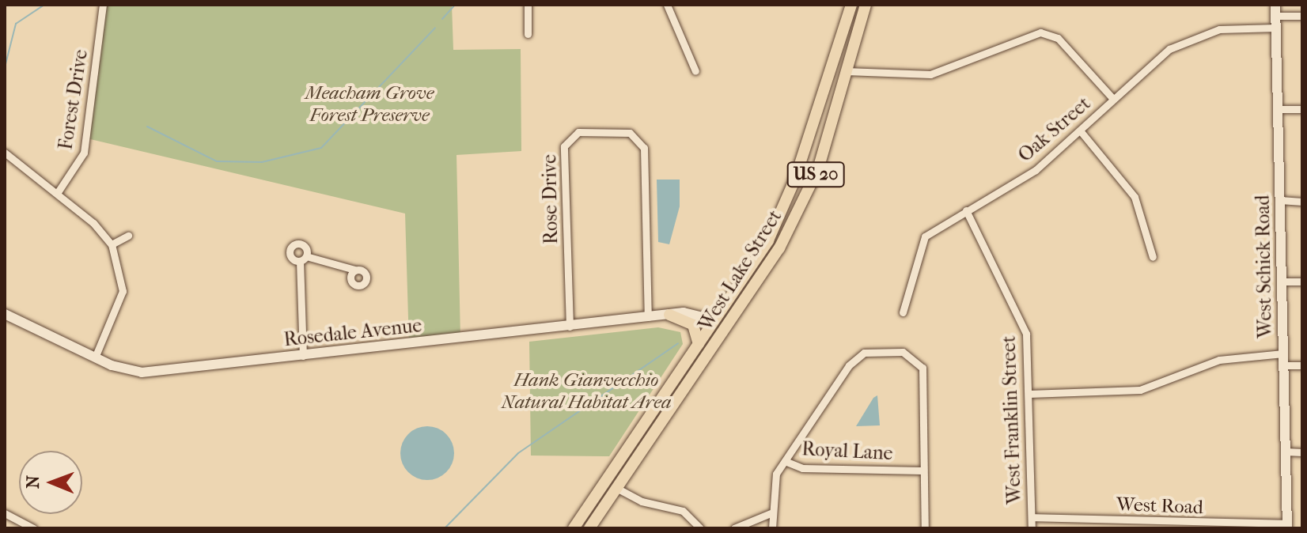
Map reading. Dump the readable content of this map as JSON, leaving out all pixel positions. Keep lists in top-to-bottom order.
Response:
{
  "streets": {
    "main road": ["US 20", "West Lake Street"],
    "street": [
      "Forest Drive",
      "Oak Street",
      "Rose Drive",
      "West Schick Road",
      "Rosedale Avenue",
      "West Franklin Street",
      "Royal Lane",
      "West Road"
    ]
  },
  "crossings": [
    ["Oak Street", "West Schick Road"],
    ["Oak Street", "West Franklin Street"],
    ["Rose Drive", "Rosedale Avenue"],
    ["West Schick Road", "West Road"],
    ["West Lake Street", "Rosedale Avenue"],
    ["West Franklin Street", "West Road"]
  ],
  "parks": ["Meacham Grove Forest Preserve", "Hank Gianvecchio Natural Habitat Area"],
  "north": "left"
}
